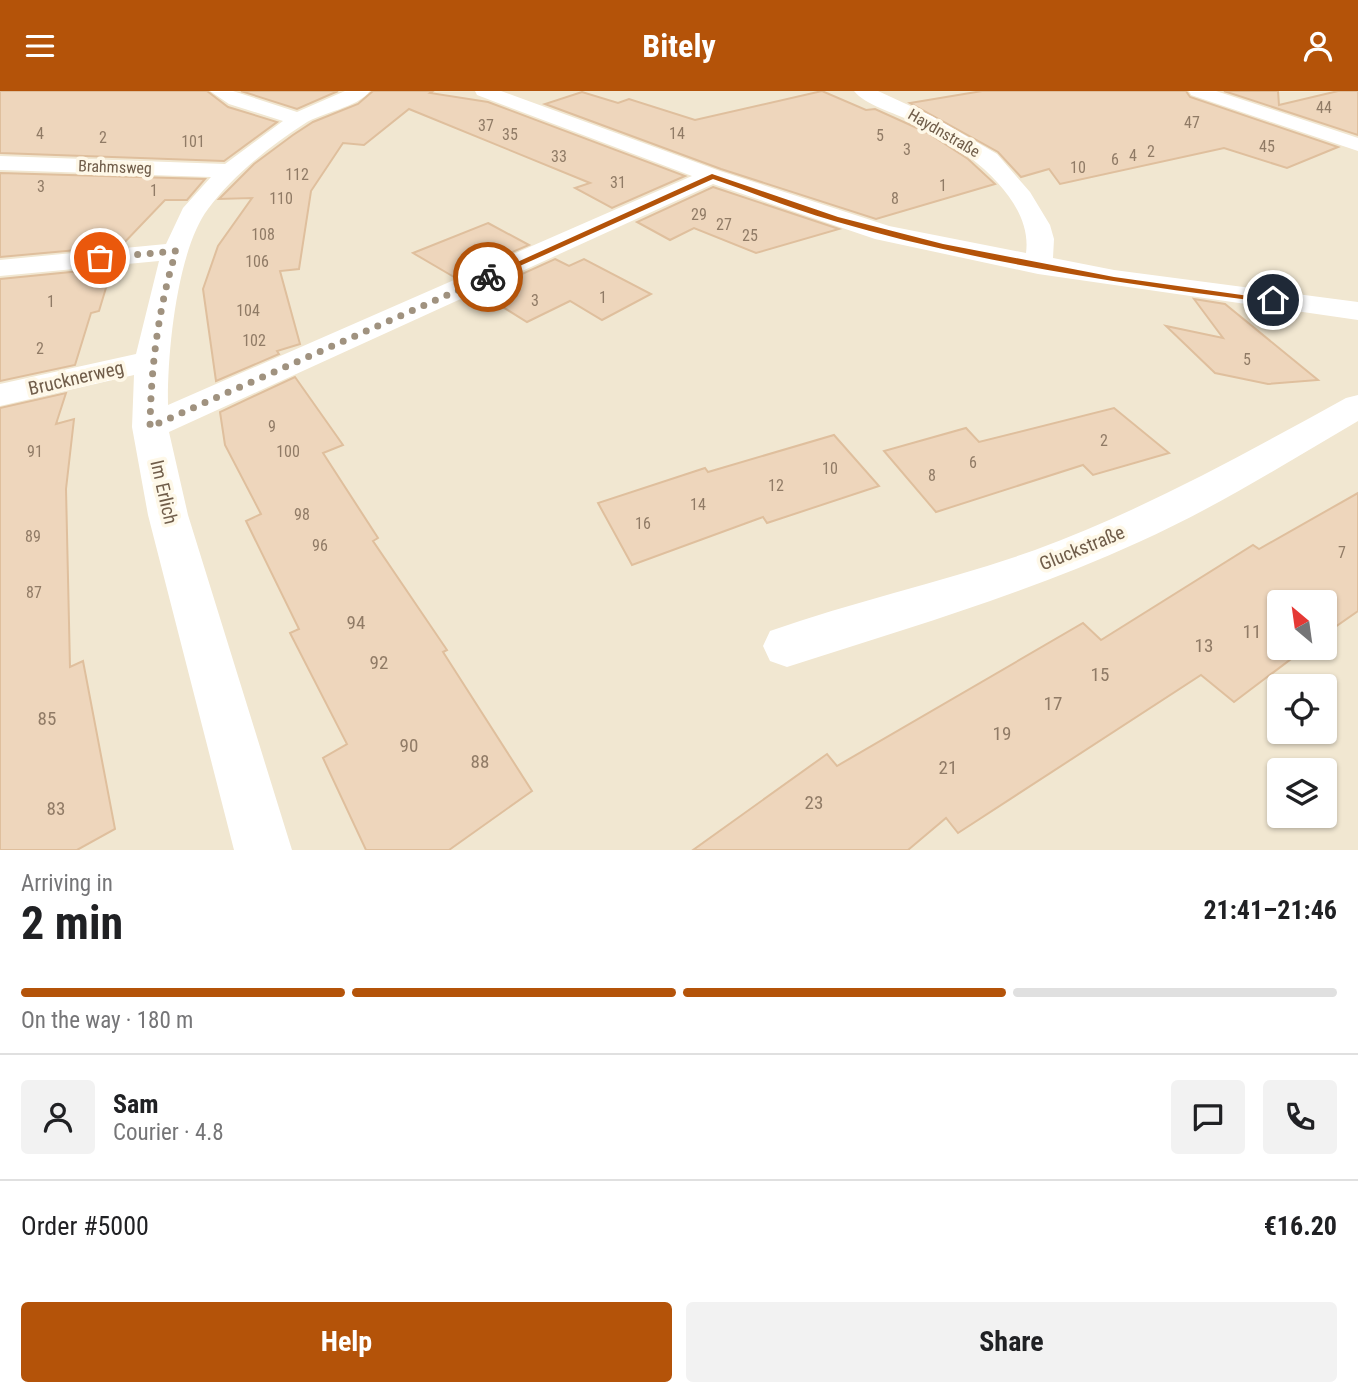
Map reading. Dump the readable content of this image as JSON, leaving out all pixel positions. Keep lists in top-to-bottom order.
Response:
{
  "streets": {
    "street": [
      "Haydnstraße",
      "Brahmsweg",
      "Brucknerweg",
      "Im Erlich",
      "Gluckstraße"
    ]
  },
  "crossings": [
    ["Brahmsweg", "Im Erlich"],
    ["Brucknerweg", "Im Erlich"]
  ],
  "house_numbers": [
    "44",
    "47",
    "37",
    "4",
    "14",
    "35",
    "5",
    "2",
    "101",
    "45",
    "3",
    "2",
    "4",
    "33",
    "6",
    "10",
    "112",
    "31",
    "1",
    "3",
    "1",
    "110",
    "8",
    "29",
    "27",
    "108",
    "25",
    "106",
    "1",
    "3",
    "1",
    "104",
    "102",
    "2",
    "5",
    "9",
    "2",
    "91",
    "100",
    "6",
    "10",
    "8",
    "12",
    "14",
    "98",
    "16",
    "89",
    "96",
    "7",
    "87",
    "94",
    "11",
    "13",
    "92",
    "15",
    "17",
    "85",
    "19",
    "90",
    "88",
    "21",
    "23",
    "83"
  ],
  "north": "top left",
  "page": {
    "header": "Bitely",
    "heading": ["2 min", "Arriving in", "21:41–21:46"],
    "panel": [
      "Sam",
      "Courier · 4.8",
      "Order #5000",
      "€16.20"
    ],
    "bar": "On the way · 180 m",
    "buttons": ["Help", "Share"]
  }
}
